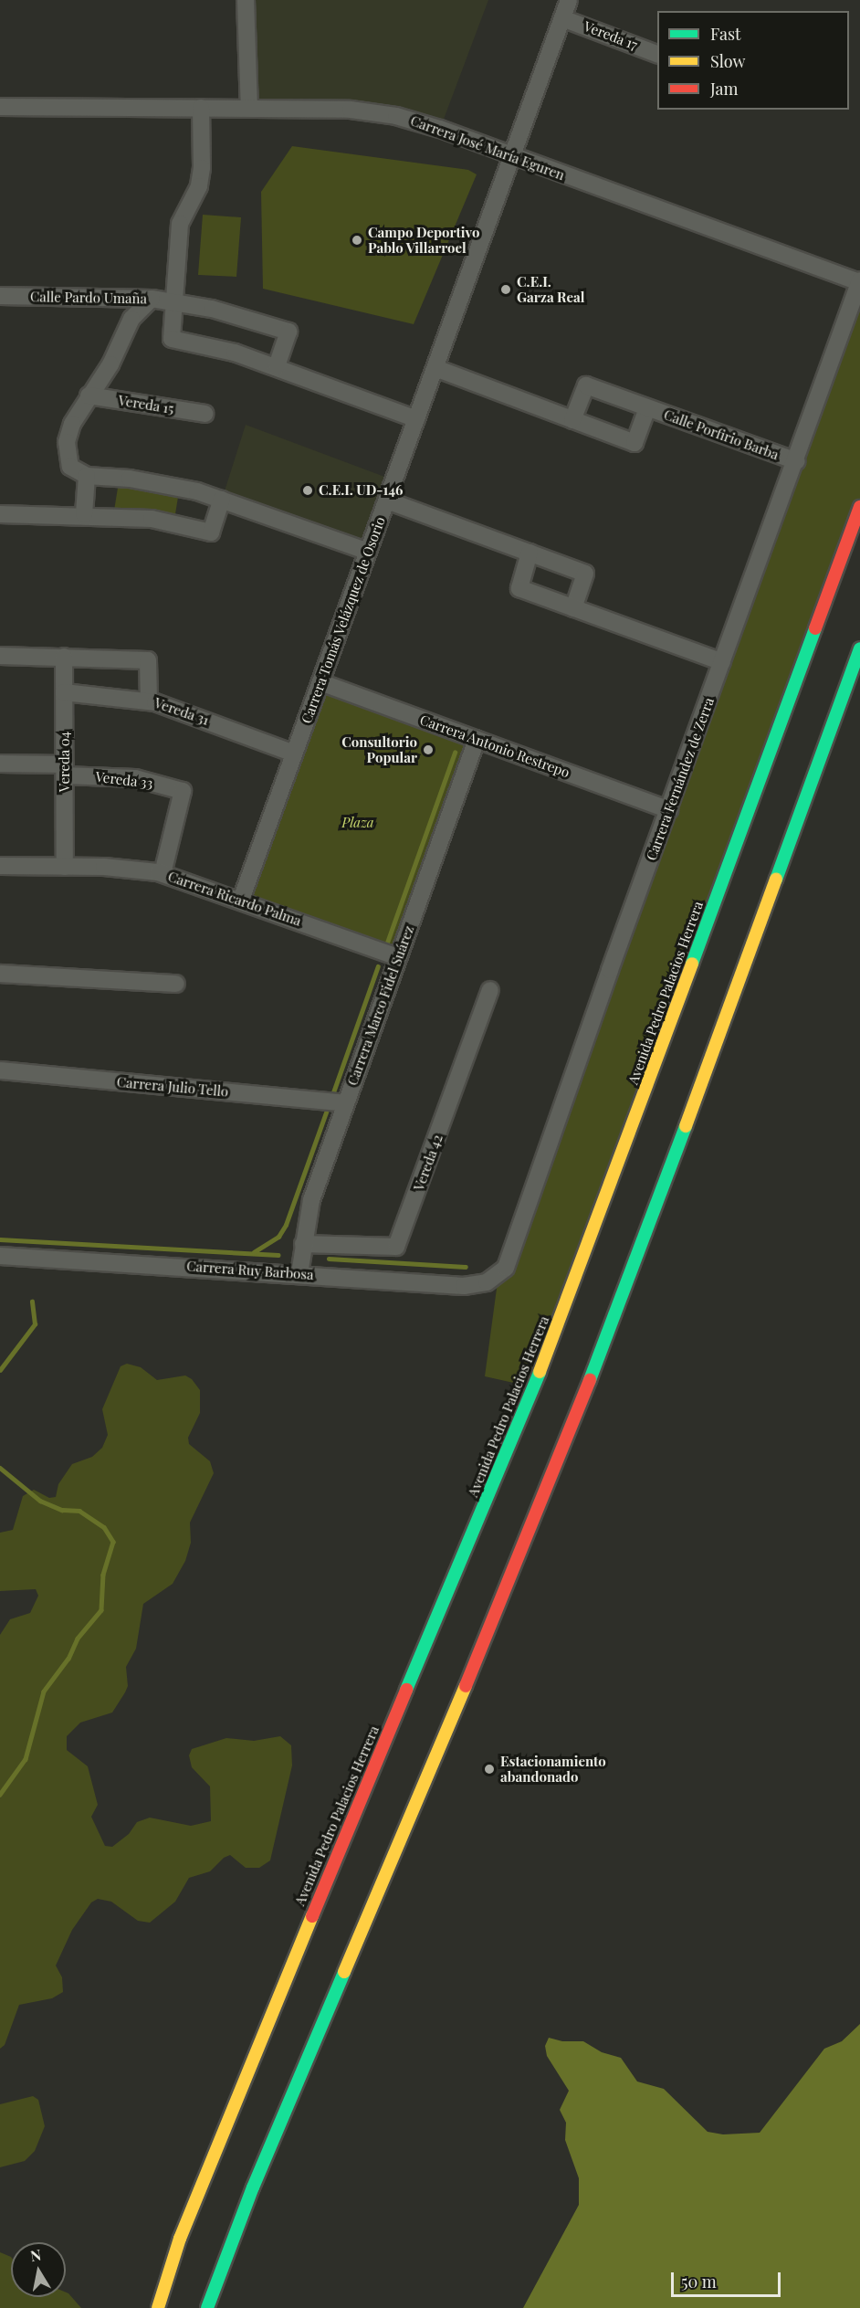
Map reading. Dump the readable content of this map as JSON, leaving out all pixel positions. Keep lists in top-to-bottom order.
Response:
{
  "streets": {
    "main road": ["Avenida Pedro Palacios Herrera"],
    "street": [
      "Vereda 17",
      "Carrera José María Eguren",
      "Calle Pardo Umaña",
      "Vereda 15",
      "Calle Porfirio Barba",
      "Carrera Tomás Velázquez de Osorio",
      "Vereda 31",
      "Carrera Antonio Restrepo",
      "Vereda 04",
      "Carrera Fernández de Zerra",
      "Vereda 33",
      "Carrera Ricardo Palma",
      "Carrera Marco Fidel Suárez",
      "Carrera Julio Tello",
      "Vereda 42",
      "Carrera Ruy Barbosa"
    ]
  },
  "crossings": [
    ["Vereda 17", "Carrera Tomás Velázquez de Osorio"],
    ["Carrera José María Eguren", "Carrera Tomás Velázquez de Osorio"],
    ["Carrera José María Eguren", "Carrera Fernández de Zerra"],
    ["Calle Porfirio Barba", "Carrera Tomás Velázquez de Osorio"],
    ["Calle Porfirio Barba", "Carrera Fernández de Zerra"],
    ["Carrera Tomás Velázquez de Osorio", "Vereda 31"],
    ["Carrera Tomás Velázquez de Osorio", "Carrera Antonio Restrepo"],
    ["Carrera Tomás Velázquez de Osorio", "Carrera Ricardo Palma"],
    ["Vereda 31", "Vereda 04"],
    ["Carrera Antonio Restrepo", "Carrera Fernández de Zerra"],
    ["Carrera Antonio Restrepo", "Carrera Marco Fidel Suárez"],
    ["Vereda 04", "Vereda 33"],
    ["Vereda 04", "Carrera Ricardo Palma"],
    ["Carrera Fernández de Zerra", "Carrera Ruy Barbosa"],
    ["Vereda 33", "Carrera Ricardo Palma"],
    ["Carrera Ricardo Palma", "Carrera Marco Fidel Suárez"],
    ["Carrera Marco Fidel Suárez", "Carrera Julio Tello"],
    ["Carrera Marco Fidel Suárez", "Vereda 42"],
    ["Carrera Marco Fidel Suárez", "Carrera Ruy Barbosa"]
  ],
  "parks": ["Plaza"],
  "places": [
    "Campo Deportivo Pablo Villarroel",
    "C.E.I. Garza Real",
    "C.E.I. UD-146",
    "Consultorio Popular",
    "Estacionamiento abandonado"
  ],
  "legend": ["Fast", "Slow", "Jam"],
  "scale_bar": "50 m",
  "north": "top"
}
